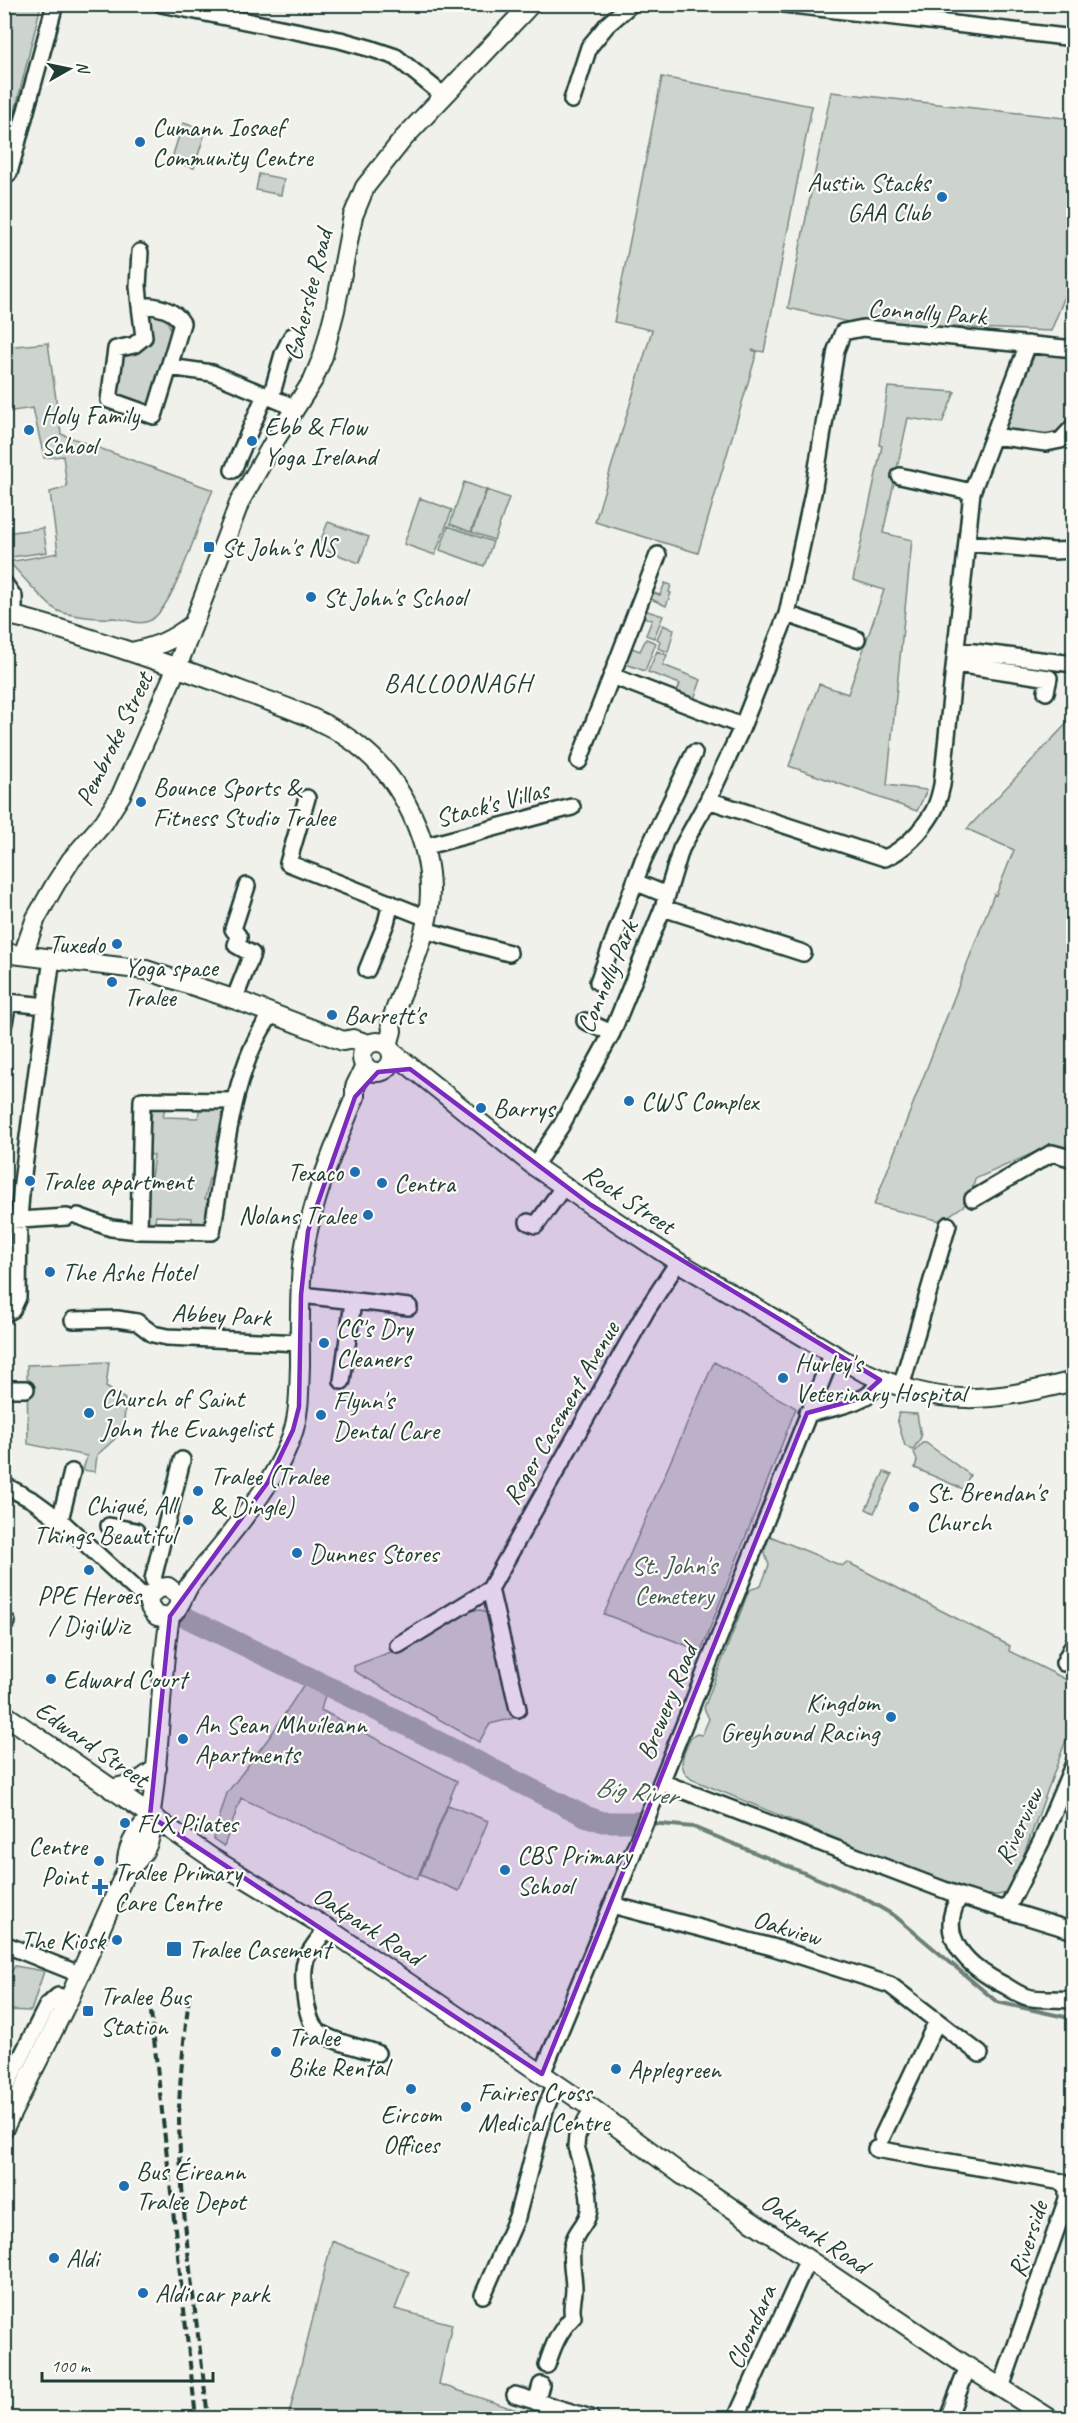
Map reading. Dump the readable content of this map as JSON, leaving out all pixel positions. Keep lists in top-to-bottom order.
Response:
{
  "streets": {
    "main road": [
      "Caherslee Road",
      "Pembroke Street",
      "Rock Street",
      "Edward Street",
      "Oakpark Road"
    ],
    "street": [
      "Connolly Park",
      "Stack's Villas",
      "Abbey Park",
      "Roger Casement Avenue",
      "Brewery Road",
      "Riverview",
      "Oakview",
      "Riverside",
      "Cloondara"
    ]
  },
  "crossings": [
    ["Caherslee Road", "Pembroke Street"],
    ["Connolly Park", "Rock Street"],
    ["Rock Street", "Roger Casement Avenue"],
    ["Rock Street", "Brewery Road"],
    ["Brewery Road", "Oakpark Road"],
    ["Brewery Road", "Oakview"],
    ["Edward Street", "Oakpark Road"],
    ["Oakpark Road", "Riverside"],
    ["Oakpark Road", "Cloondara"],
    ["Oakview", "Riverside"]
  ],
  "districts": ["BALLOONAGH"],
  "water": ["Big River"],
  "parks": ["St. John's Cemetery"],
  "places": {
    "other": [
      "Cumann Iosaef Community Centre",
      "Austin Stacks GAA Club",
      "Holy Family School",
      "Ebb & Flow Yoga Ireland",
      "St John's School",
      "Bounce Sports & Fitness Studio Tralee",
      "Tuxedo",
      "Yoga space Tralee",
      "Barrett's",
      "CWS Complex",
      "Barrys",
      "Texaco",
      "Tralee apartment",
      "Centra",
      "Nolans Tralee",
      "The Ashe Hotel",
      "CC's Dry Cleaners",
      "Hurley's Veterinary Hospital",
      "Church of Saint John the Evangelist",
      "Flynn's Dental Care",
      "Tralee (Tralee & Dingle)",
      "St. Brendan's Church",
      "Chiqué, All Things Beautiful",
      "Dunnes Stores",
      "PPE Heroes / DigiWiz",
      "Edward Court",
      "Kingdom Greyhound Racing",
      "An Sean Mhuíleann Apartments",
      "FLX Pilates",
      "Centre Point",
      "CBS Primary School",
      "The Kiosk",
      "Tralee Bike Rental",
      "Applegreen",
      "Eircom Offices",
      "Fairies Cross Medical Centre",
      "Bus Éireann Tralee Depot",
      "Aldi",
      "Aldi car park"
    ],
    "transit": ["St John's NS", "Tralee Casement", "Tralee Bus Station"],
    "health": ["Tralee Primary Care Centre"]
  },
  "scale_bar": "100 m",
  "north": "right"
}
